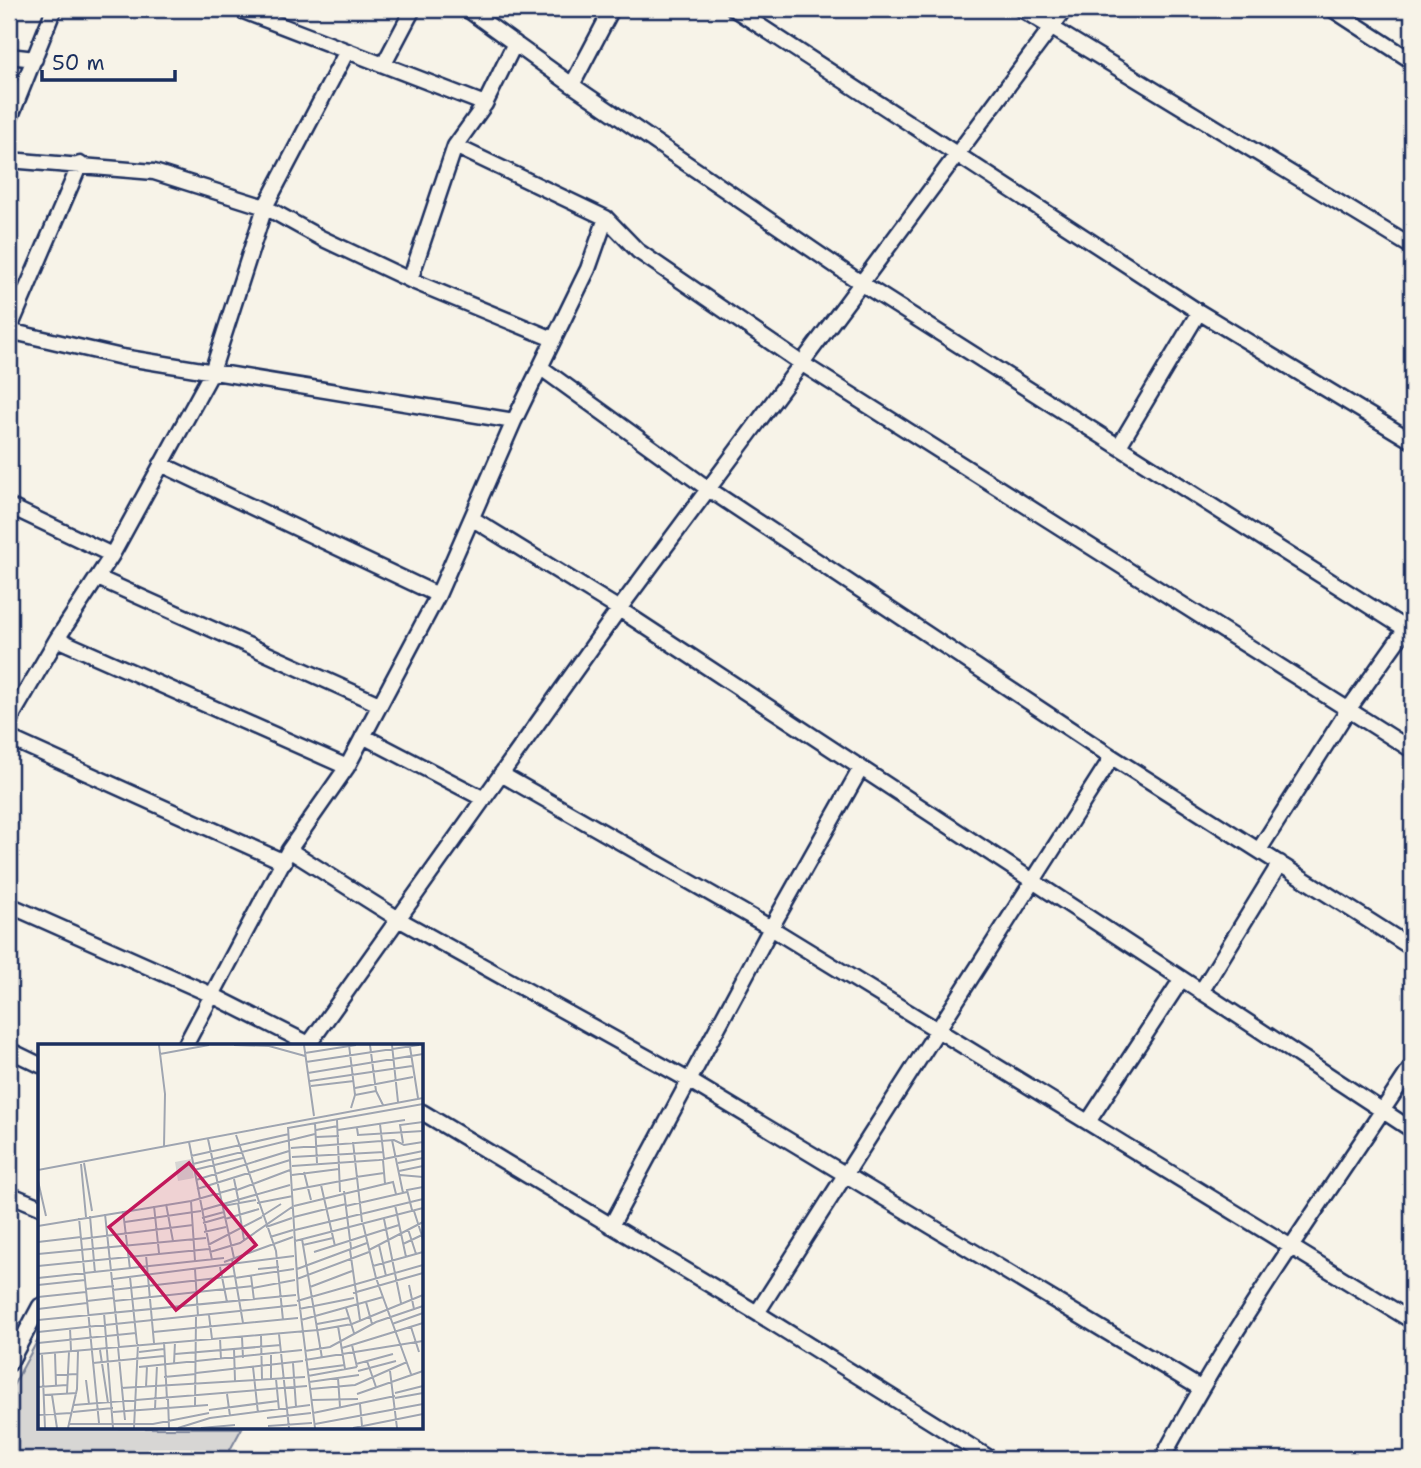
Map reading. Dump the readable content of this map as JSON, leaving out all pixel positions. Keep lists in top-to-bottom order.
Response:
{
  "scale_bar": "50 m"
}
